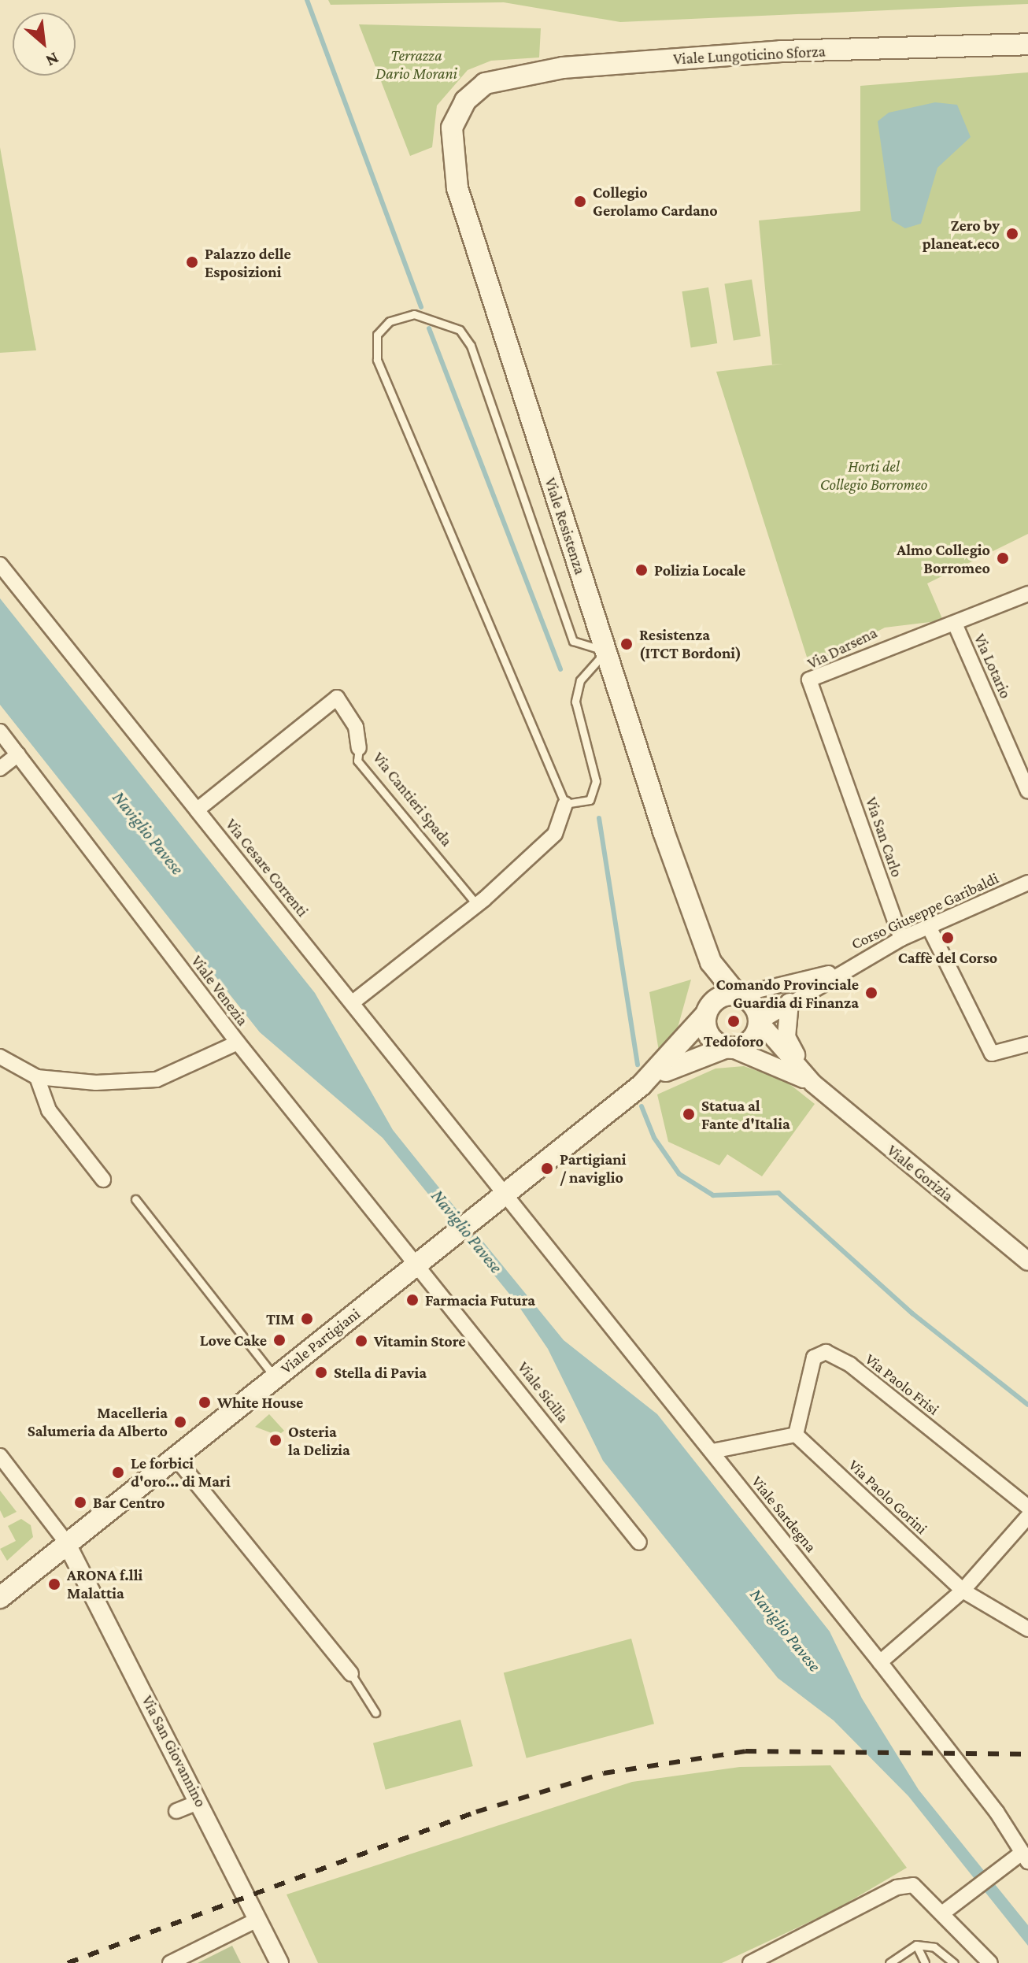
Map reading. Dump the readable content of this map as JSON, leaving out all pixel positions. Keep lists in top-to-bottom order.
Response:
{
  "streets": {
    "main road": ["Viale Lungoticino Sforza", "Viale Resistenza", "Viale Partigiani"],
    "street": [
      "Via Darsena",
      "Via Lotario",
      "Via Cantieri Spada",
      "Via San Carlo",
      "Via Cesare Correnti",
      "Corso Giuseppe Garibaldi",
      "Viale Venezia",
      "Viale Gorizia",
      "Via Paolo Frisi",
      "Viale Sicilia",
      "Via Paolo Gorini",
      "Viale Sardegna",
      "Via San Giovannino"
    ]
  },
  "crossings": [
    ["Viale Lungoticino Sforza", "Viale Resistenza"],
    ["Viale Resistenza", "Corso Giuseppe Garibaldi"],
    ["Viale Resistenza", "Viale Gorizia"],
    ["Viale Resistenza", "Viale Partigiani"],
    ["Via Darsena", "Via Lotario"],
    ["Via Darsena", "Via San Carlo"],
    ["Via Cantieri Spada", "Via Cesare Correnti"],
    ["Via San Carlo", "Corso Giuseppe Garibaldi"],
    ["Via Cesare Correnti", "Viale Partigiani"],
    ["Via Cesare Correnti", "Viale Sardegna"],
    ["Corso Giuseppe Garibaldi", "Viale Gorizia"],
    ["Corso Giuseppe Garibaldi", "Viale Partigiani"],
    ["Viale Venezia", "Viale Partigiani"],
    ["Viale Venezia", "Viale Sicilia"],
    ["Viale Gorizia", "Viale Partigiani"],
    ["Viale Partigiani", "Viale Sicilia"],
    ["Viale Partigiani", "Viale Sardegna"],
    ["Viale Partigiani", "Via San Giovannino"],
    ["Via Paolo Frisi", "Via Paolo Gorini"]
  ],
  "water": ["Naviglio Pavese"],
  "parks": ["Terrazza Dario Morani", "Horti del Collegio Borromeo"],
  "places": [
    "Collegio Gerolamo Cardano",
    "Zero by planeat.eco",
    "Palazzo delle Esposizioni",
    "Almo Collegio Borromeo",
    "Polizia Locale",
    "Resistenza (ITCT Bordoni)",
    "Caffè del Corso",
    "Comando Provinciale Guardia di Finanza",
    "Tedoforo",
    "Statua al Fante d'Italia",
    "Partigiani / naviglio",
    "Farmacia Futura",
    "TIM",
    "Love Cake",
    "Vitamin Store",
    "Stella di Pavia",
    "White House",
    "Macelleria Salumeria da Alberto",
    "Osteria la Delizia",
    "Le forbici d'oro... di Mari",
    "Bar Centro",
    "ARONA f.lli Malattia"
  ],
  "north": "bottom right"
}
